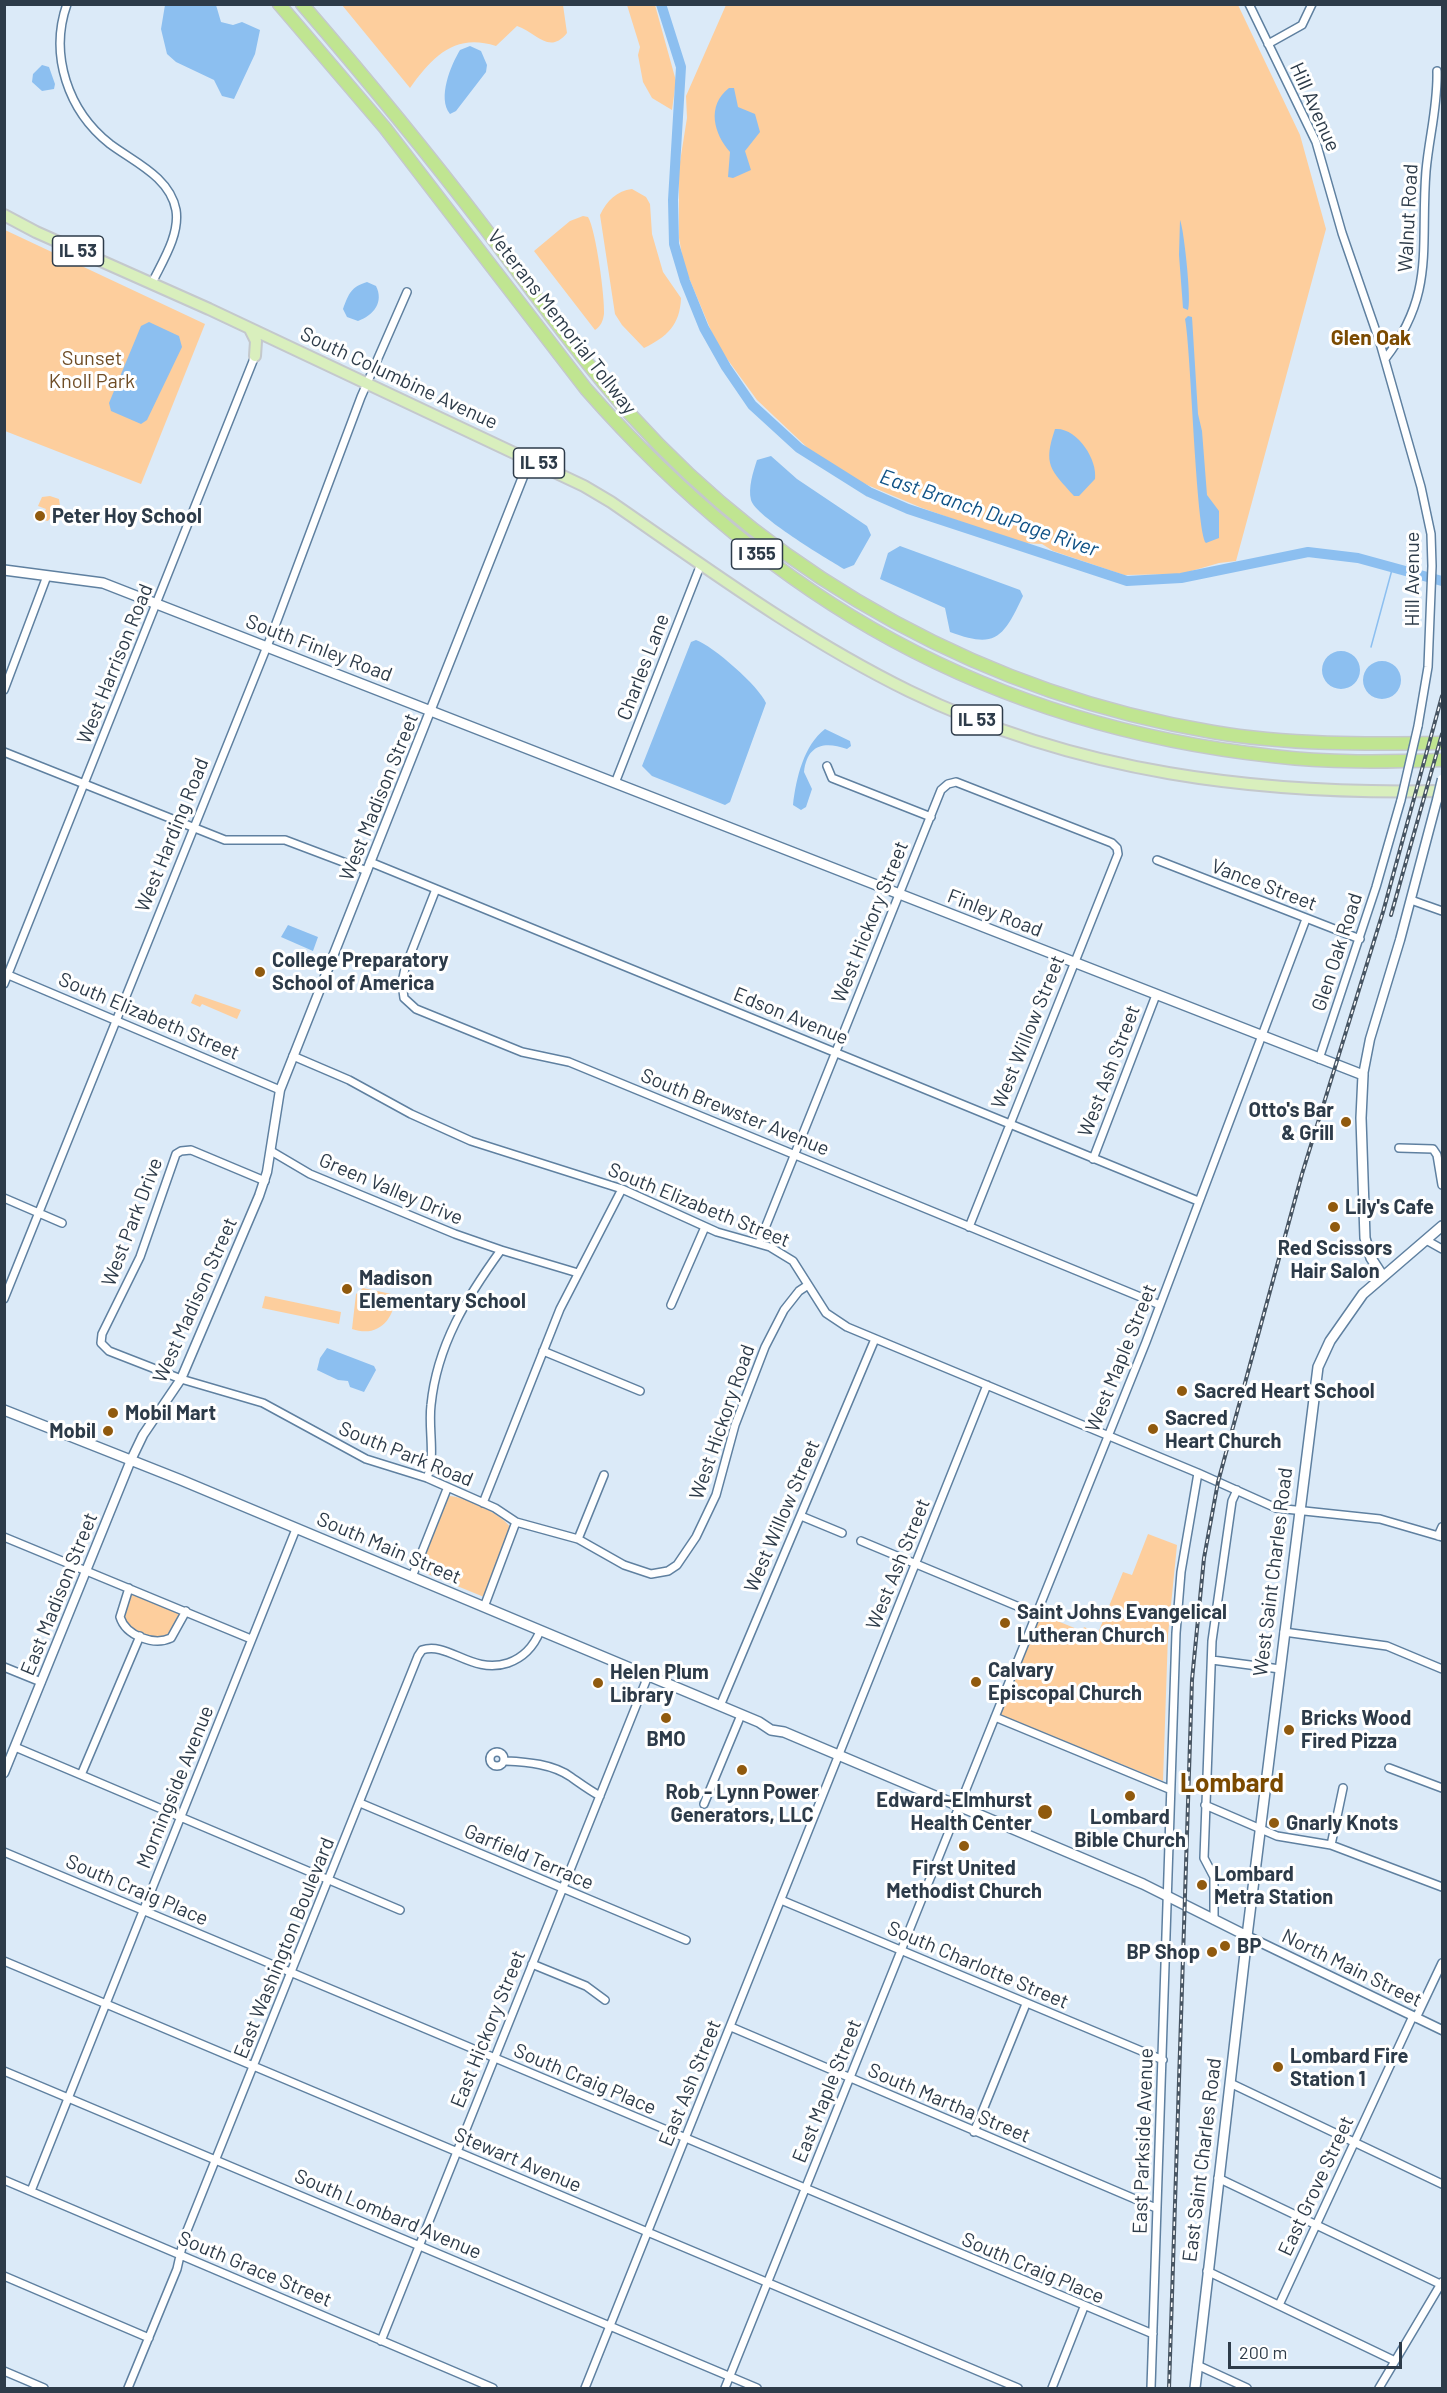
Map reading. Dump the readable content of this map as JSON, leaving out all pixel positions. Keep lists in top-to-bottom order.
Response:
{
  "streets": {
    "highway": ["Veterans Memorial Tollway", "I 355"],
    "main road": [
      "IL 53",
      "South Columbine Avenue",
      "South Finley Road",
      "Finley Road",
      "South Main Street",
      "West Saint Charles Road",
      "East Saint Charles Road"
    ],
    "street": [
      "Hill Avenue",
      "Walnut Road",
      "West Harrison Road",
      "Charles Lane",
      "West Madison Street",
      "West Harding Road",
      "Vance Street",
      "West Hickory Street",
      "Glen Oak Road",
      "South Elizabeth Street",
      "Edson Avenue",
      "West Willow Street",
      "West Ash Street",
      "South Brewster Avenue",
      "Green Valley Drive",
      "West Park Drive",
      "West Maple Street",
      "West Hickory Road",
      "South Park Road",
      "East Madison Street",
      "Morningside Avenue",
      "Garfield Terrace",
      "South Craig Place",
      "East Washington Boulevard",
      "South Charlotte Street",
      "North Main Street",
      "East Hickory Street",
      "East Ash Street",
      "East Maple Street",
      "South Martha Street",
      "East Parkside Avenue",
      "Stewart Avenue",
      "East Grove Street",
      "South Lombard Avenue",
      "South Grace Street"
    ]
  },
  "crossings": [
    ["Hill Avenue", "Walnut Road"],
    ["Hill Avenue", "Glen Oak Road"],
    ["South Columbine Avenue", "Charles Lane"],
    ["South Columbine Avenue", "West Madison Street"],
    ["South Columbine Avenue", "West Harding Road"],
    ["South Finley Road", "West Harrison Road"],
    ["South Finley Road", "Charles Lane"],
    ["South Finley Road", "West Madison Street"],
    ["South Finley Road", "West Harding Road"],
    ["South Finley Road", "Finley Road"],
    ["West Harrison Road", "South Elizabeth Street"],
    ["Charles Lane", "Finley Road"],
    ["West Madison Street", "South Elizabeth Street"],
    ["West Madison Street", "Edson Avenue"],
    ["West Madison Street", "Green Valley Drive"],
    ["West Madison Street", "West Park Drive"],
    ["West Madison Street", "South Park Road"],
    ["West Madison Street", "South Main Street"],
    ["West Madison Street", "East Madison Street"],
    ["West Harding Road", "South Elizabeth Street"],
    ["Vance Street", "Glen Oak Road"],
    ["Vance Street", "West Maple Street"],
    ["Finley Road", "West Hickory Street"],
    ["Finley Road", "Glen Oak Road"],
    ["Finley Road", "West Willow Street"],
    ["Finley Road", "West Ash Street"],
    ["Finley Road", "West Maple Street"],
    ["West Hickory Street", "South Elizabeth Street"],
    ["West Hickory Street", "Edson Avenue"],
    ["West Hickory Street", "West Willow Street"],
    ["West Hickory Street", "South Brewster Avenue"],
    ["South Elizabeth Street", "West Willow Street"],
    ["South Elizabeth Street", "West Ash Street"],
    ["South Elizabeth Street", "West Maple Street"],
    ["South Elizabeth Street", "West Hickory Road"],
    ["South Elizabeth Street", "West Saint Charles Road"],
    ["South Elizabeth Street", "East Parkside Avenue"],
    ["Edson Avenue", "West Willow Street"],
    ["Edson Avenue", "West Ash Street"],
    ["Edson Avenue", "South Brewster Avenue"],
    ["Edson Avenue", "West Maple Street"],
    ["West Willow Street", "South Brewster Avenue"],
    ["West Willow Street", "South Main Street"],
    ["West Ash Street", "South Main Street"],
    ["West Ash Street", "East Ash Street"],
    ["South Brewster Avenue", "West Maple Street"],
    ["West Park Drive", "South Park Road"],
    ["West Maple Street", "South Main Street"],
    ["West Maple Street", "East Maple Street"],
    ["West Hickory Road", "South Park Road"],
    ["South Main Street", "West Saint Charles Road"],
    ["South Main Street", "East Madison Street"],
    ["South Main Street", "Morningside Avenue"],
    ["South Main Street", "East Washington Boulevard"],
    ["South Main Street", "North Main Street"],
    ["South Main Street", "East Hickory Street"],
    ["South Main Street", "East Ash Street"],
    ["South Main Street", "East Maple Street"],
    ["South Main Street", "East Parkside Avenue"],
    ["South Main Street", "East Saint Charles Road"],
    ["West Saint Charles Road", "North Main Street"],
    ["West Saint Charles Road", "East Saint Charles Road"],
    ["Morningside Avenue", "South Craig Place"],
    ["Morningside Avenue", "Stewart Avenue"],
    ["Morningside Avenue", "South Lombard Avenue"],
    ["Morningside Avenue", "South Grace Street"],
    ["Garfield Terrace", "East Washington Boulevard"],
    ["Garfield Terrace", "East Hickory Street"],
    ["South Craig Place", "East Washington Boulevard"],
    ["South Craig Place", "East Hickory Street"],
    ["South Craig Place", "East Ash Street"],
    ["South Craig Place", "East Maple Street"],
    ["South Craig Place", "East Parkside Avenue"],
    ["East Washington Boulevard", "Stewart Avenue"],
    ["East Washington Boulevard", "South Lombard Avenue"],
    ["East Washington Boulevard", "South Grace Street"],
    ["South Charlotte Street", "East Ash Street"],
    ["South Charlotte Street", "East Maple Street"],
    ["South Charlotte Street", "East Parkside Avenue"],
    ["North Main Street", "East Saint Charles Road"],
    ["North Main Street", "East Grove Street"],
    ["East Hickory Street", "Stewart Avenue"],
    ["East Hickory Street", "South Lombard Avenue"],
    ["East Hickory Street", "South Grace Street"],
    ["East Ash Street", "South Martha Street"],
    ["East Ash Street", "Stewart Avenue"],
    ["East Ash Street", "South Lombard Avenue"],
    ["East Maple Street", "South Martha Street"],
    ["East Maple Street", "Stewart Avenue"],
    ["East Maple Street", "South Lombard Avenue"],
    ["South Martha Street", "East Parkside Avenue"]
  ],
  "districts": ["Glen Oak", "Lombard"],
  "water": ["East Branch DuPage River"],
  "parks": ["Sunset Knoll Park"],
  "places": [
    "Peter Hoy School",
    "College Preparatory School of America",
    "Otto's Bar & Grill",
    "Lily's Cafe",
    "Red Scissors Hair Salon",
    "Madison Elementary School",
    "Sacred Heart School",
    "Mobil Mart",
    "Sacred Heart Church",
    "Mobil",
    "Saint Johns Evangelical Lutheran Church",
    "Calvary Episcopal Church",
    "Helen Plum Library",
    "BMO",
    "Bricks Wood Fired Pizza",
    "Rob - Lynn Power Generators, LLC",
    "Lombard Bible Church",
    "Edward-Elmhurst Health Center",
    "Gnarly Knots",
    "First United Methodist Church",
    "Lombard Metra Station",
    "BP",
    "BP Shop",
    "Lombard Fire Station 1"
  ],
  "scale_bar": "200 m"
}
